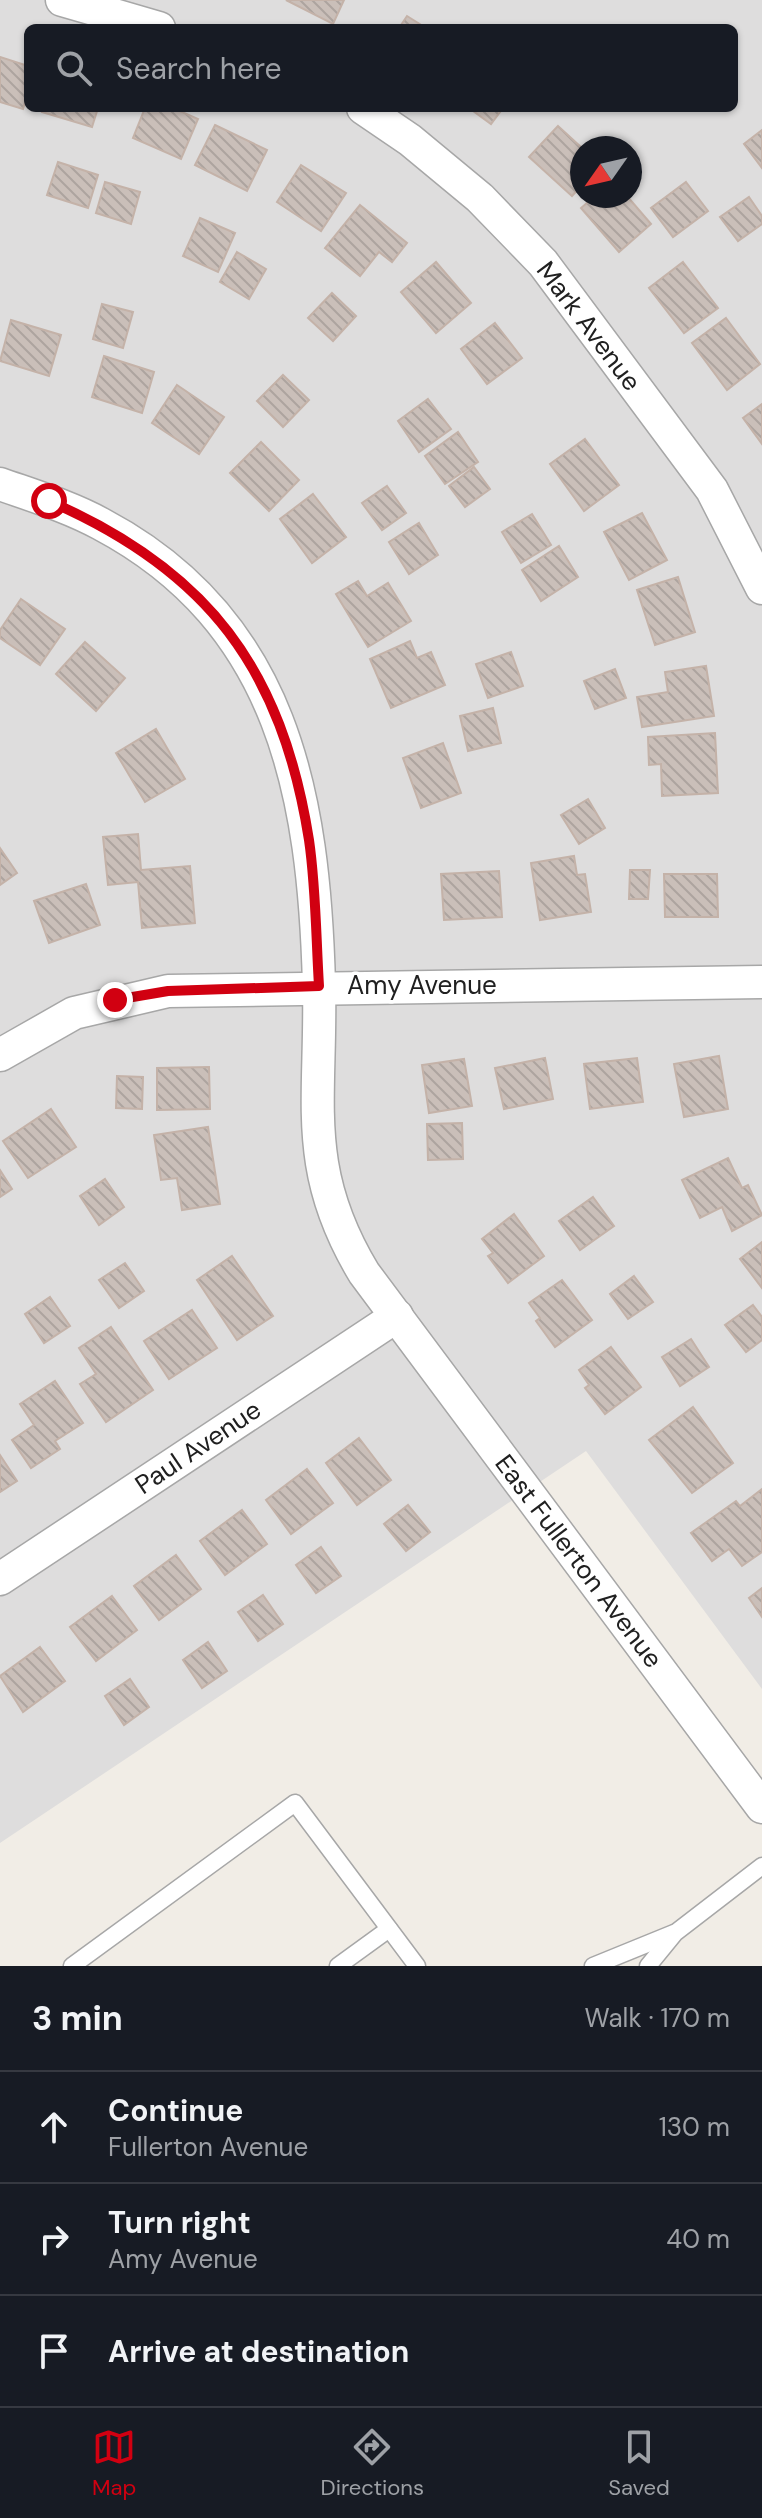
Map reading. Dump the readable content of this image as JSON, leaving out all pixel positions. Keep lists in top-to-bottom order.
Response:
{
  "streets": {
    "street": [
      "Mark Avenue",
      "Amy Avenue",
      "Paul Avenue",
      "East Fullerton Avenue"
    ]
  },
  "crossings": [
    ["Amy Avenue", "East Fullerton Avenue"],
    ["Paul Avenue", "East Fullerton Avenue"]
  ],
  "north": "bottom left",
  "page": {
    "search": "Search here",
    "heading": ["3 min", "Walk · 170 m"],
    "list": [
      ["Continue", "Fullerton Avenue", "130 m"],
      ["Turn right", "Amy Avenue", "40 m"],
      "Arrive at destination"
    ],
    "nav": ["Map", "Directions", "Saved"]
  }
}
